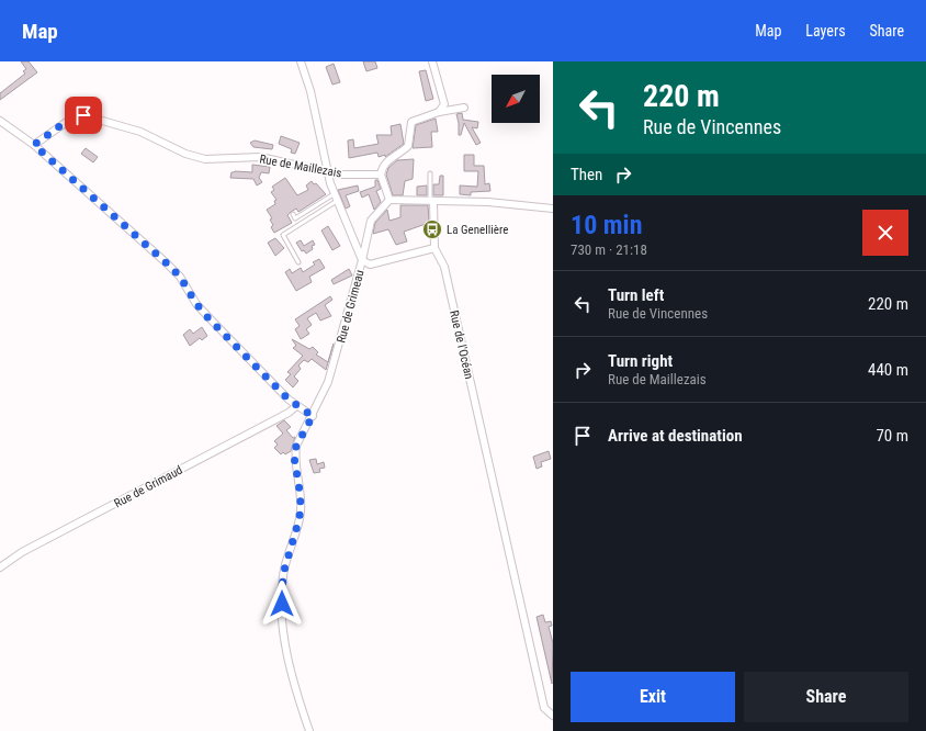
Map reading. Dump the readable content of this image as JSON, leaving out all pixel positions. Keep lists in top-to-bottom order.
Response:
{
  "streets": {
    "street": [
      "Rue de Maillezais",
      "Rue de Grimeau",
      "Rue de l'Océan",
      "Rue de Grimaud"
    ]
  },
  "places": {
    "bus stop": ["La Genellière"]
  },
  "north": "bottom left",
  "page": {
    "header": "Map",
    "nav": ["Map", "Layers", "Share"],
    "turn": ["220 m", "Rue de Vincennes"],
    "then": "Then",
    "heading": ["10 min", "730 m · 21:18"],
    "list": [
      {
        "name": "Turn left",
        "note": "Rue de Vincennes",
        "value": "220 m"
      },
      {
        "name": "Turn right",
        "note": "Rue de Maillezais",
        "value": "440 m"
      },
      {
        "name": "Arrive at destination",
        "value": "70 m"
      }
    ],
    "buttons": ["Exit", "Share"]
  }
}
